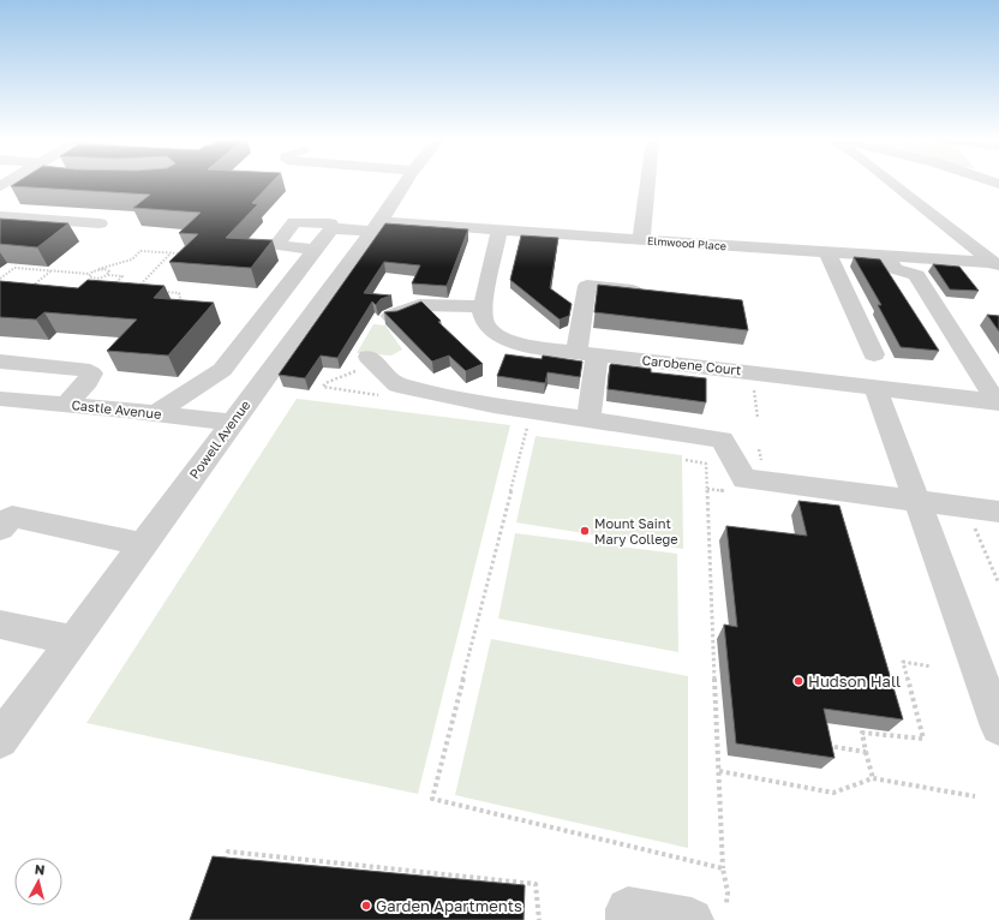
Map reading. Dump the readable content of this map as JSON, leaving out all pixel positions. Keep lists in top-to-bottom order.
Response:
{
  "streets": {
    "street": [
      "Elmwood Place",
      "Carobene Court",
      "Castle Avenue",
      "Powell Avenue"
    ]
  },
  "crossings": [
    ["Elmwood Place", "Carobene Court"],
    ["Elmwood Place", "Powell Avenue"],
    ["Castle Avenue", "Powell Avenue"]
  ],
  "places": ["Mount Saint Mary College", "Hudson Hall", "Garden Apartments"],
  "north": "top"
}
